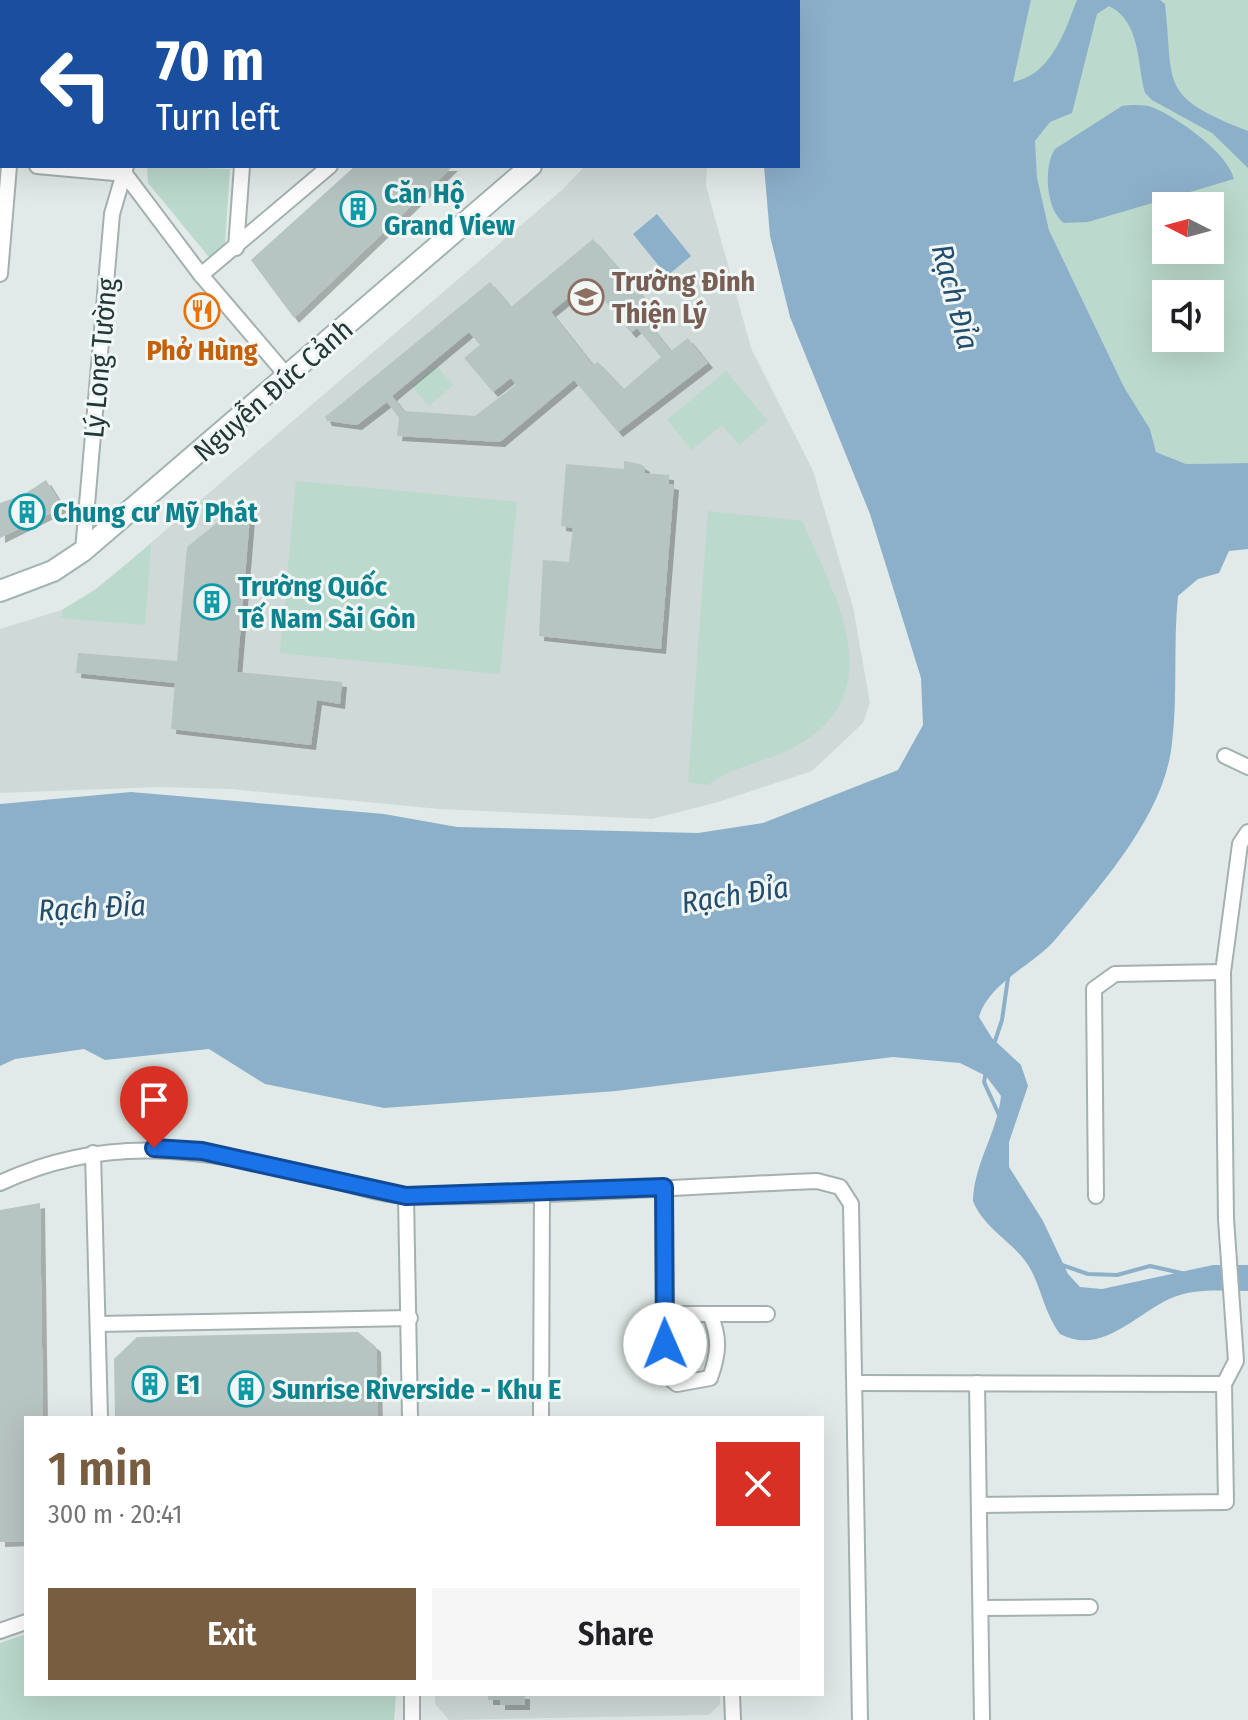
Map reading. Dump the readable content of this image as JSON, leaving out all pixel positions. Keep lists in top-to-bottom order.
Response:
{
  "streets": {
    "main road": ["Nguyễn Đức Cảnh"],
    "street": ["Lý Long Tường"]
  },
  "crossings": [
    ["Lý Long Tường", "Nguyễn Đức Cảnh"]
  ],
  "water": ["Rạch Đỉa"],
  "places": {
    "building": [
      "Căn Hộ Grand View",
      "Chung cư Mỹ Phát",
      "Trường Quốc Tế Nam Sài Gòn",
      "E1",
      "Sunrise Riverside - Khu E"
    ],
    "school or university": ["Trường Đinh Thiện Lý"],
    "restaurant": ["Phở Hùng"]
  },
  "north": "left",
  "page": {
    "turn": ["70 m", "Turn left"],
    "heading": ["1 min", "300 m · 20:41"],
    "buttons": ["Exit", "Share"]
  }
}
